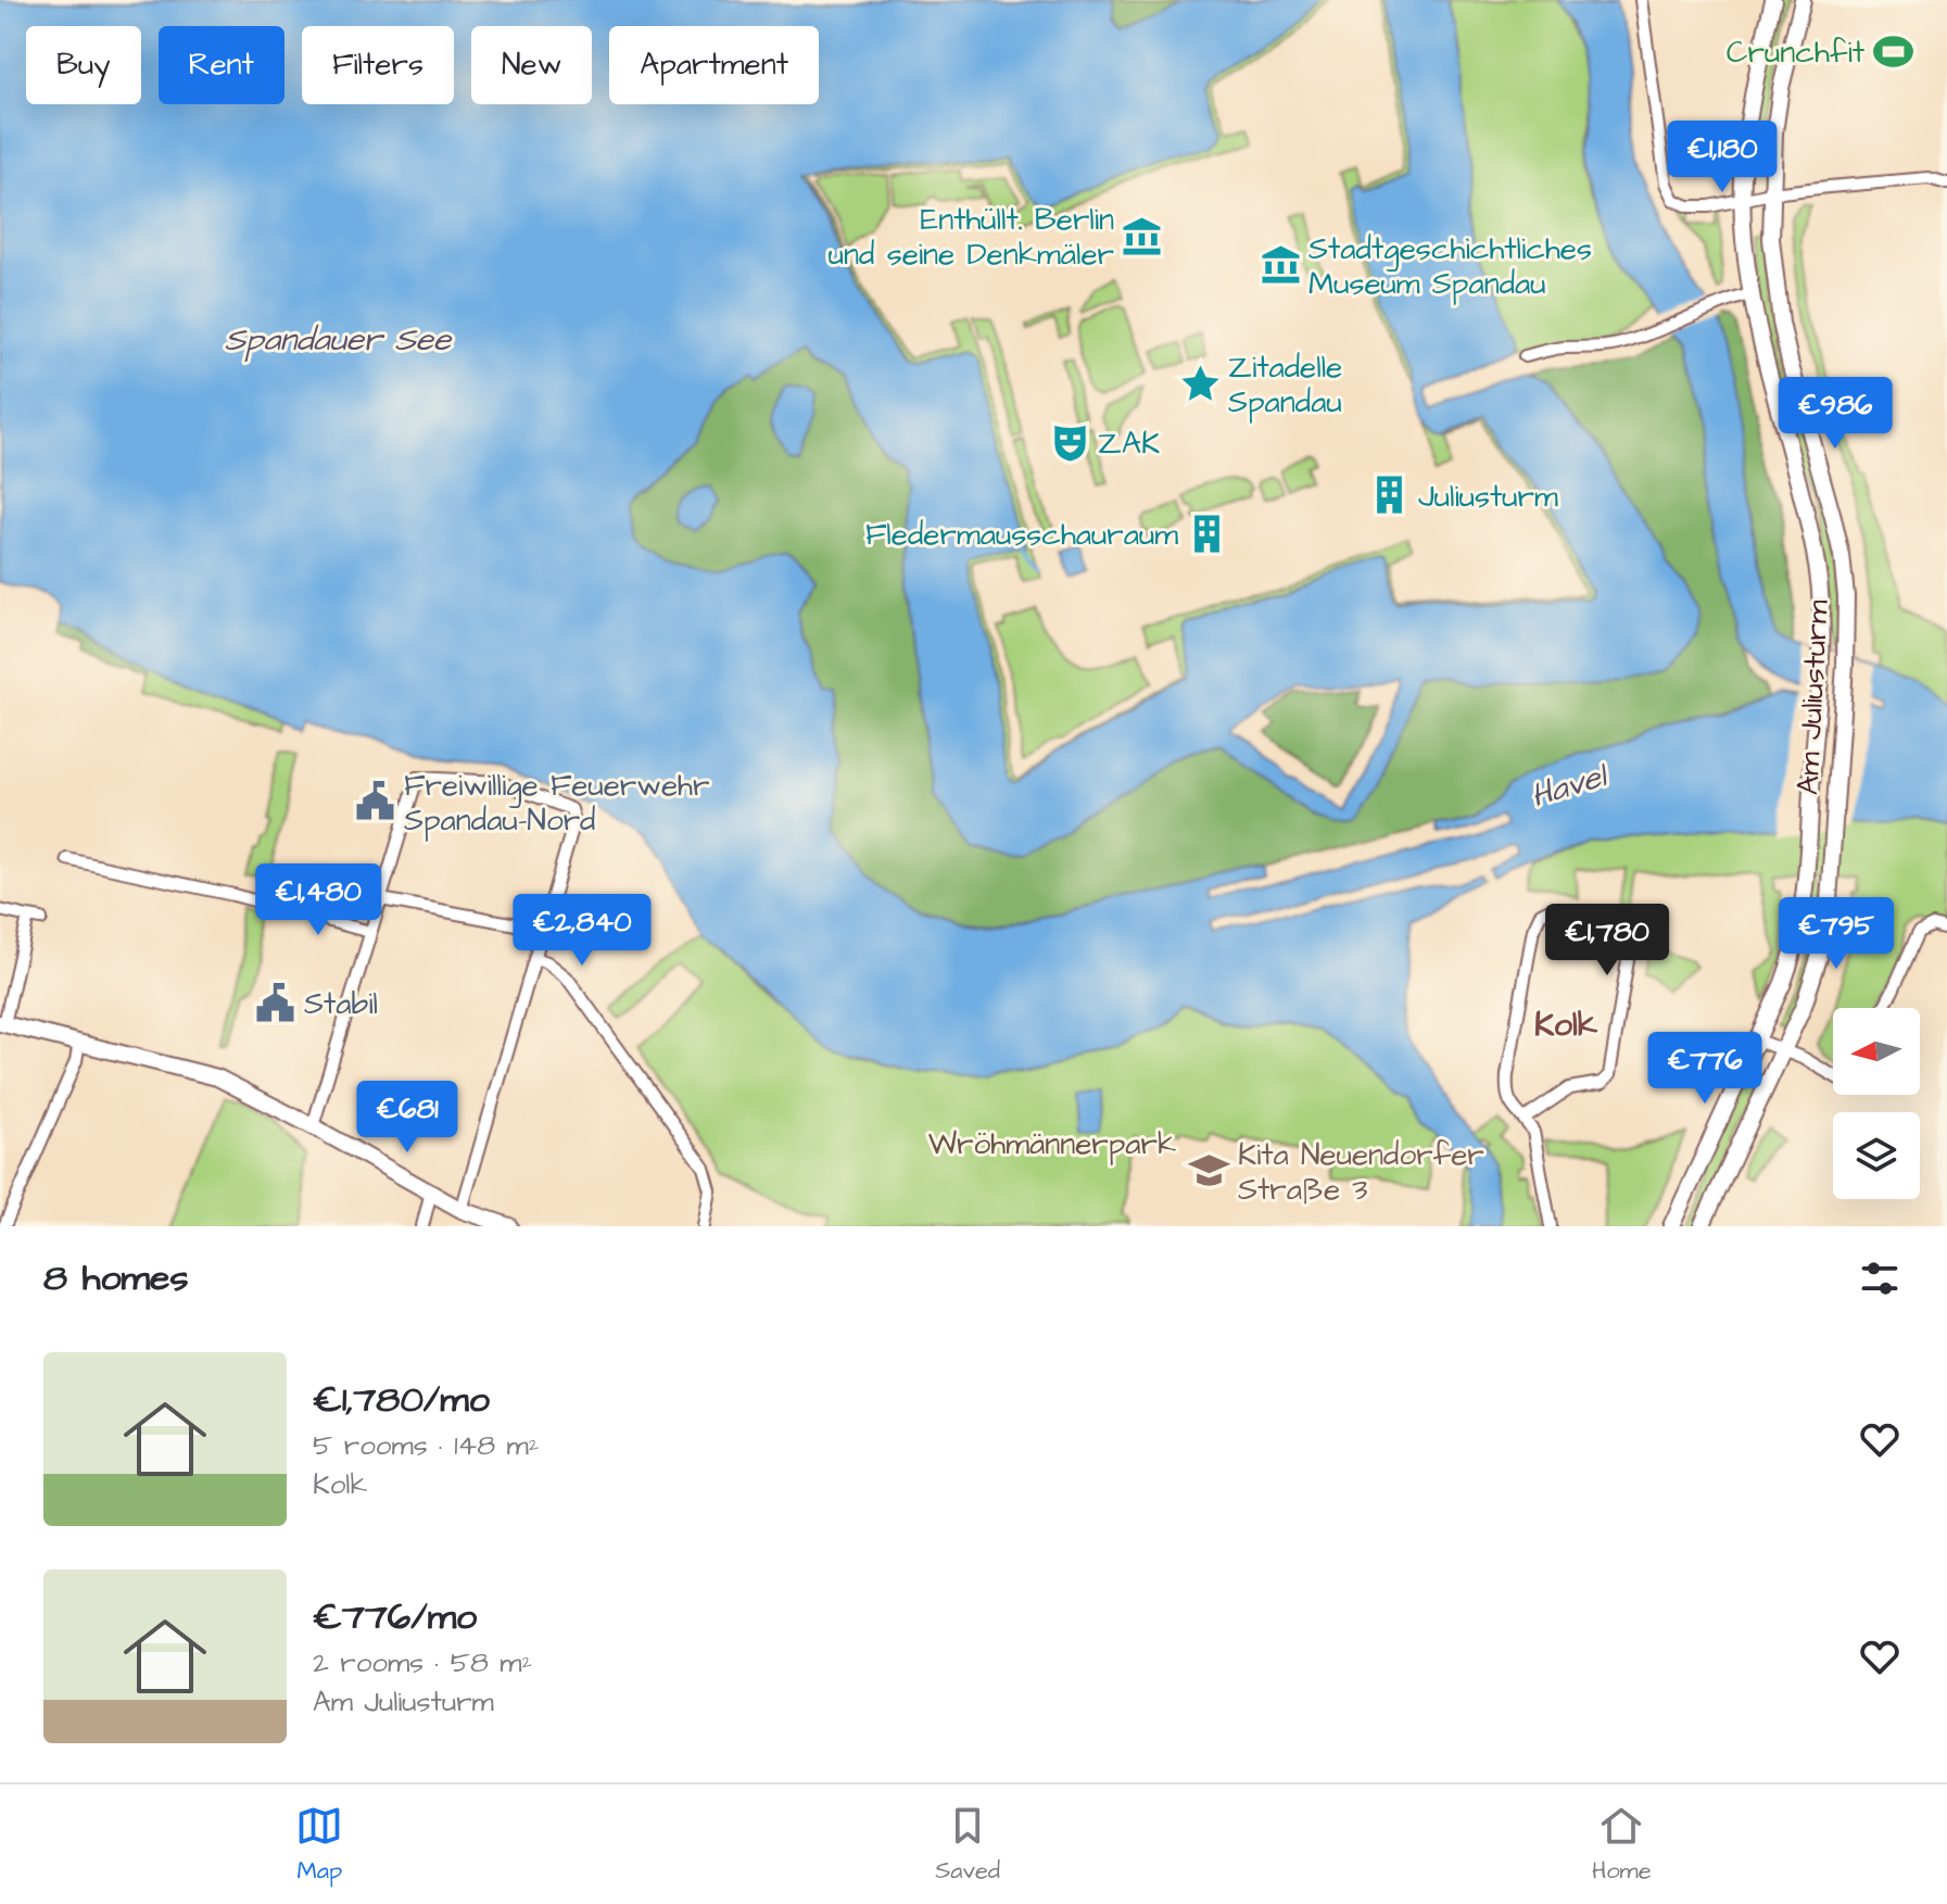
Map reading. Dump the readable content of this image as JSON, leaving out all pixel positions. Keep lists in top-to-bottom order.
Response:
{
  "streets": {
    "main road": ["Am Juliusturm"]
  },
  "districts": ["Kolk"],
  "water": ["Spandauer See", "Havel"],
  "parks": ["Wröhmännerpark"],
  "places": {
    "sports": ["Crunchfit"],
    "museum": ["Enthüllt. Berlin und seine Denkmäler", "Stadtgeschichtliches Museum Spandau"],
    "place": ["Zitadelle Spandau"],
    "theatre": ["ZAK"],
    "building": ["Juliusturm", "Fledermausschauraum"],
    "public building": ["Freiwillige Feuerwehr Spandau-Nord", "Stabil"],
    "school or university": ["Kita Neuendorfer Straße 3"]
  },
  "north": "left",
  "page": {
    "chip": [
      "Buy",
      "Rent",
      "Filters",
      "New",
      "Apartment"
    ],
    "price": [
      "€1,180",
      "€986",
      "€1,480",
      "€2,840",
      "€795",
      "€1,780",
      "€776",
      "€681"
    ],
    "heading": "8 homes",
    "list": [
      {
        "name": "€1,780/mo",
        "note": "5 rooms · 148 m² · Kolk"
      },
      {
        "name": "€776/mo",
        "note": "2 rooms · 58 m² · Am Juliusturm"
      }
    ],
    "tabs": ["Map", "Saved", "Home"]
  }
}
